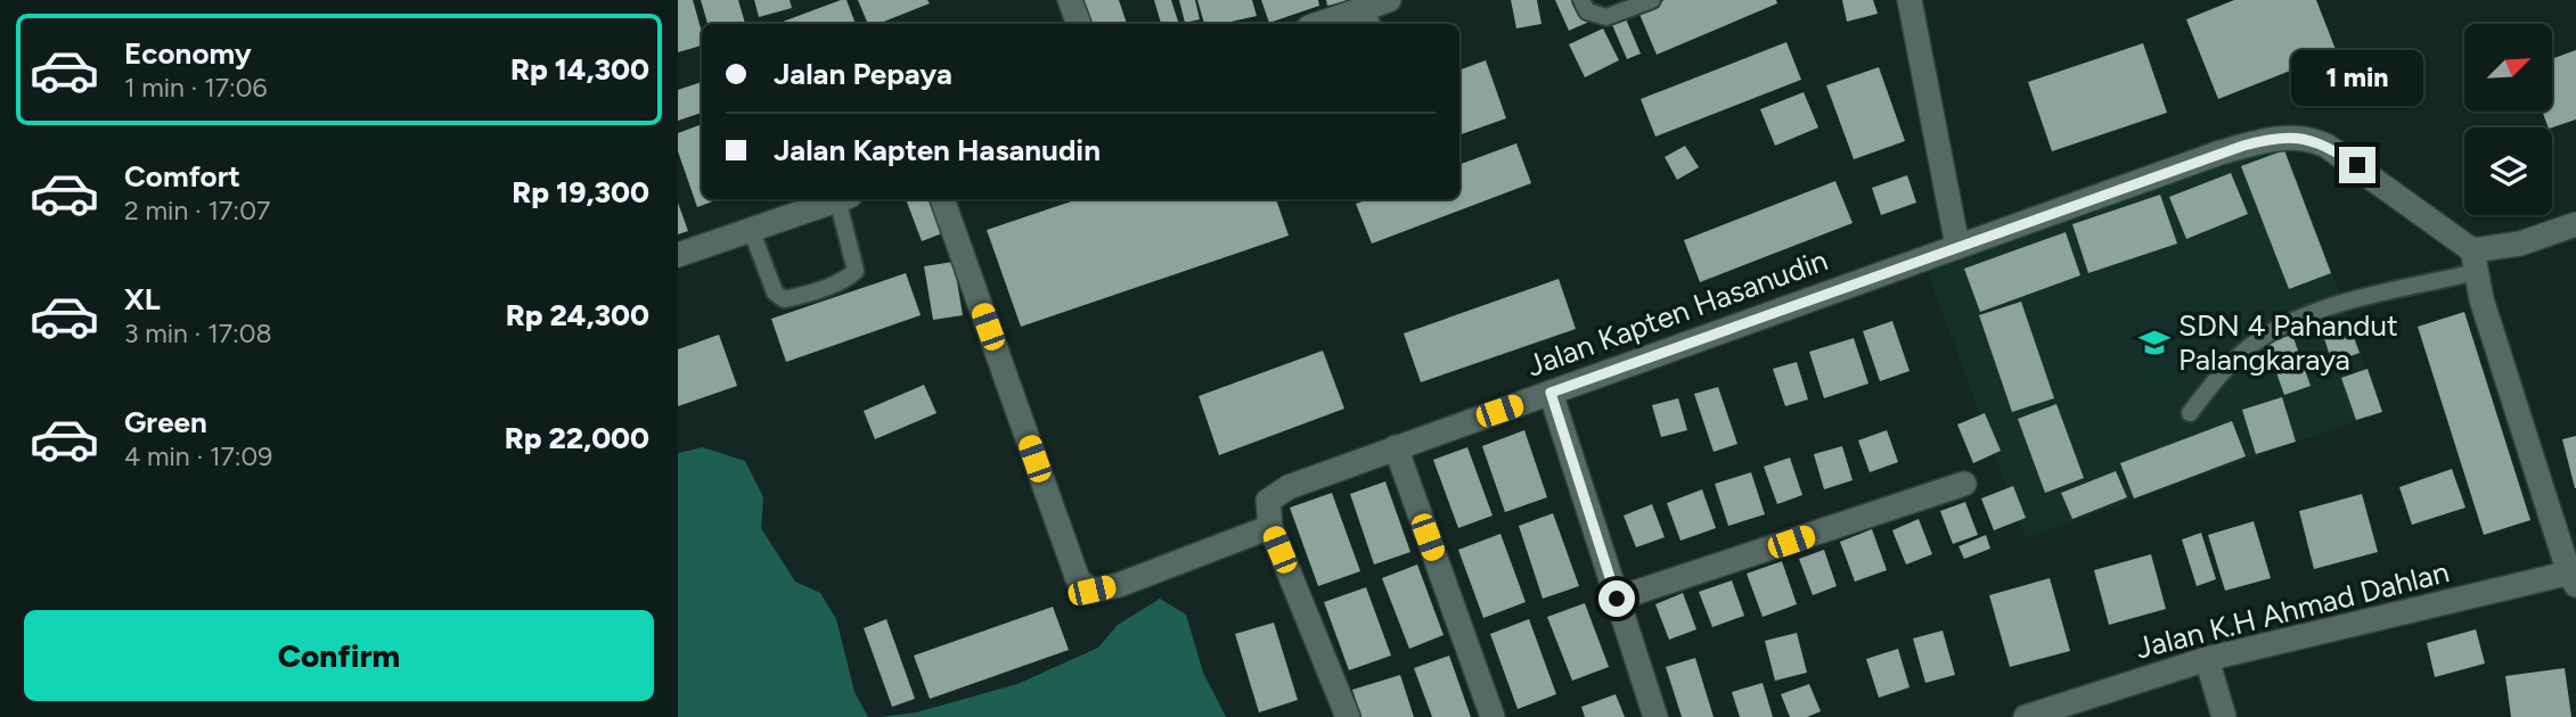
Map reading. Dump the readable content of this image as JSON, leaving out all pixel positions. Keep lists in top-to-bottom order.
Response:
{
  "streets": {
    "street": ["Jalan Kapten Hasanudin", "Jalan K.H Ahmad Dahlan"]
  },
  "places": {
    "school or university": ["SDN 4 Pahandut Palangkaraya"]
  },
  "north": "top right",
  "page": {
    "list": [
      {
        "name": "Economy",
        "note": "1 min · 17:06",
        "value": "Rp 14,300"
      },
      {
        "name": "Comfort",
        "note": "2 min · 17:07",
        "value": "Rp 19,300"
      },
      {
        "name": "XL",
        "note": "3 min · 17:08",
        "value": "Rp 24,300"
      },
      {
        "name": "Green",
        "note": "4 min · 17:09",
        "value": "Rp 22,000"
      }
    ],
    "banner": ["Jalan Pepaya", "Jalan Kapten Hasanudin"],
    "bubble": "1 min",
    "buttons": "Confirm"
  }
}
